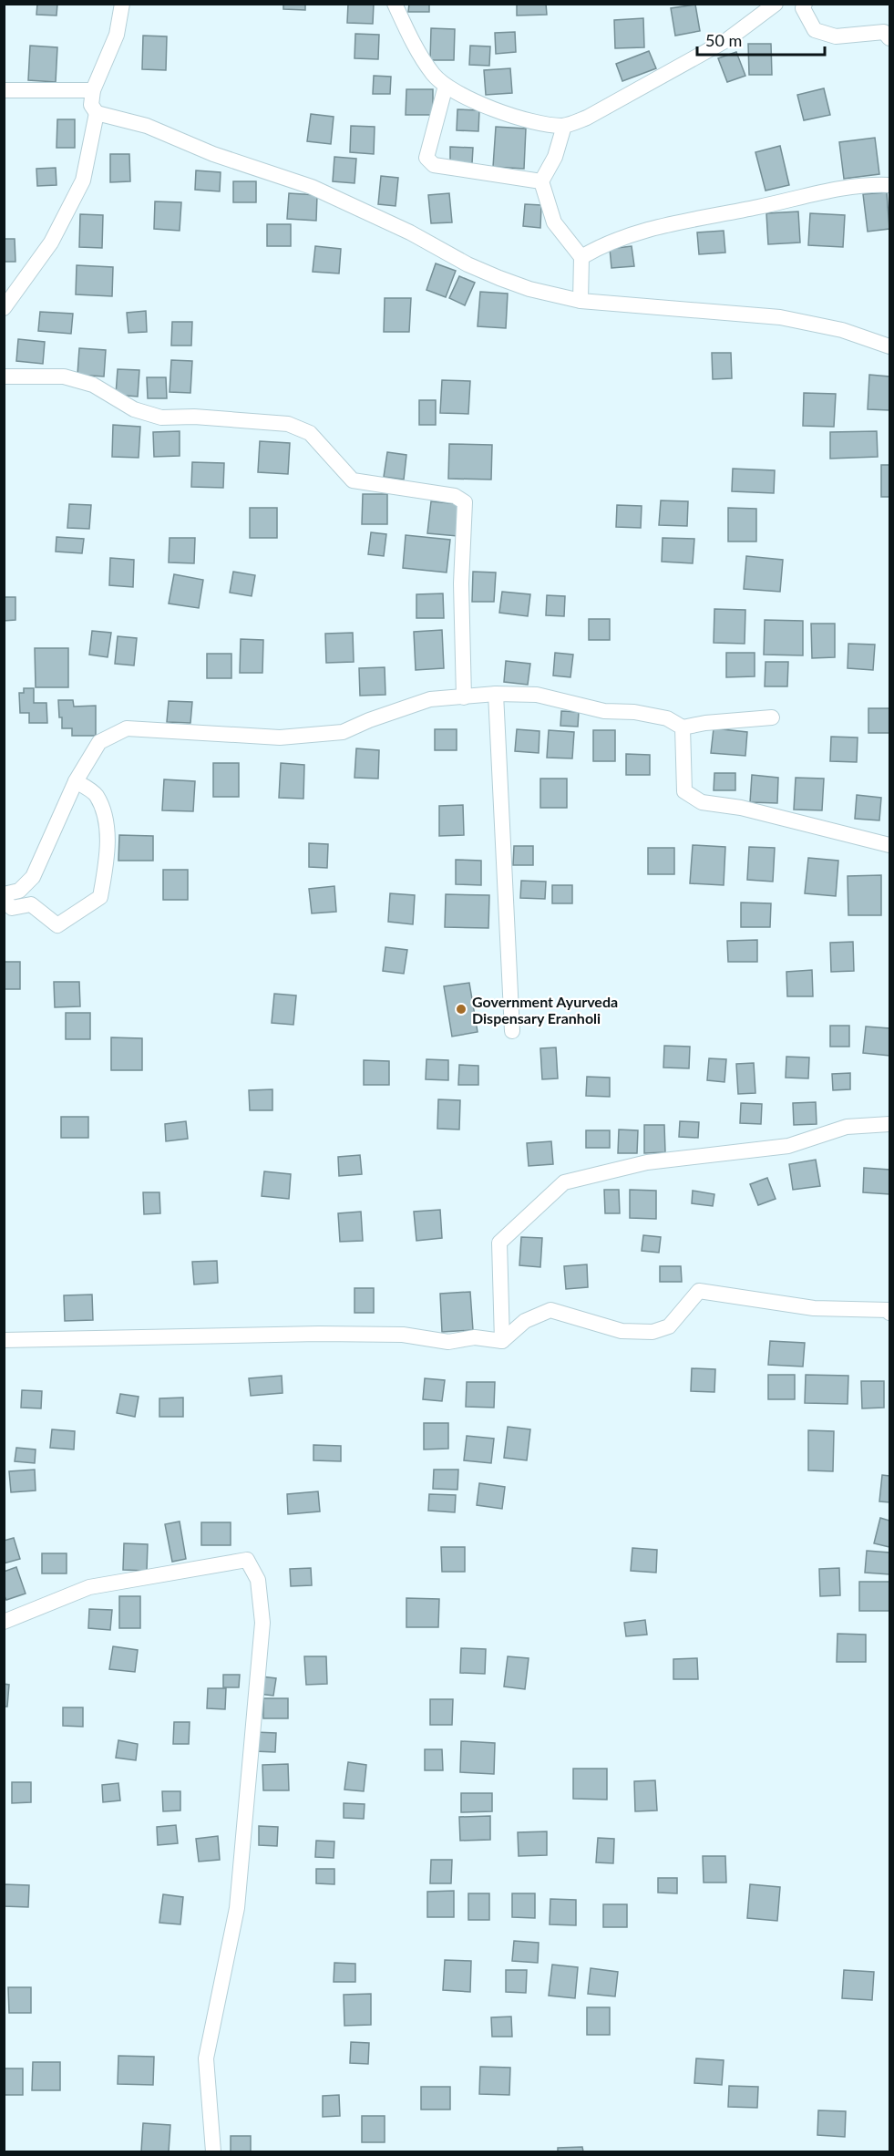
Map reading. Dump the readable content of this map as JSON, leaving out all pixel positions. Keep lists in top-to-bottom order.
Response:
{
  "places": ["Government Ayurveda Dispensary Eranholi"],
  "scale_bar": "50 m"
}
